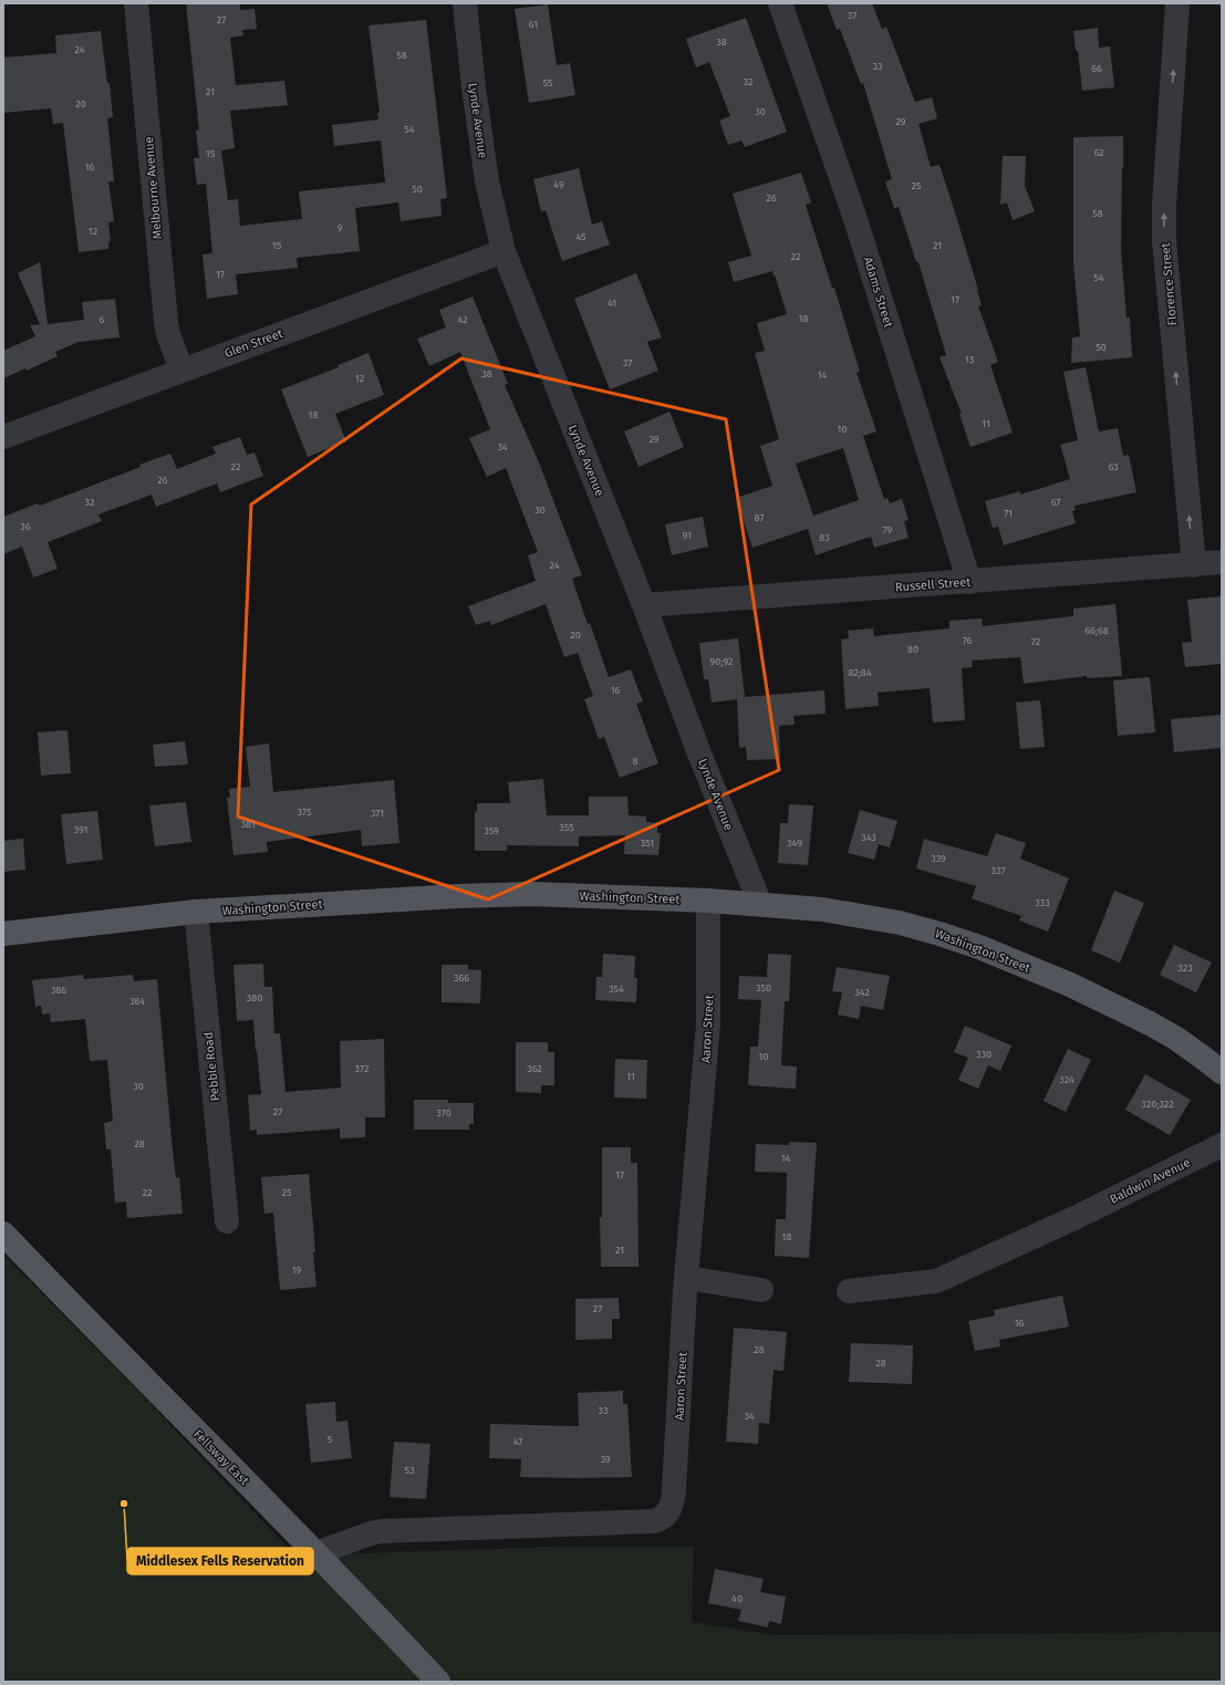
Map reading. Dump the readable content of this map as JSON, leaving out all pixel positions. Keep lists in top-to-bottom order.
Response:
{
  "streets": {
    "main road": ["Washington Street", "Fellsway East"],
    "street": [
      "Lynde Avenue",
      "Melbourne Avenue",
      "Florence Street",
      "Adams Street",
      "Glen Street",
      "Russell Street",
      "Aaron Street",
      "Pebble Road",
      "Baldwin Avenue"
    ]
  },
  "crossings": [
    ["Lynde Avenue", "Glen Street"],
    ["Lynde Avenue", "Russell Street"],
    ["Lynde Avenue", "Washington Street"],
    ["Melbourne Avenue", "Glen Street"],
    ["Florence Street", "Russell Street"],
    ["Adams Street", "Russell Street"],
    ["Washington Street", "Aaron Street"],
    ["Washington Street", "Pebble Road"],
    ["Aaron Street", "Fellsway East"]
  ],
  "one_way": ["Florence Street"],
  "places": ["Middlesex Fells Reservation"],
  "house_numbers": [
    "37",
    "27",
    "61",
    "38",
    "24",
    "58",
    "33",
    "66",
    "32",
    "55",
    "21",
    "20",
    "30",
    "29",
    "54",
    "62",
    "15",
    "16",
    "49",
    "25",
    "50",
    "26",
    "58",
    "9",
    "12",
    "45",
    "15",
    "21",
    "22",
    "17",
    "54",
    "17",
    "41",
    "18",
    "6",
    "42",
    "50",
    "13",
    "37",
    "38",
    "14",
    "12",
    "18",
    "11",
    "10",
    "29",
    "34",
    "22",
    "63",
    "26",
    "32",
    "67",
    "30",
    "71",
    "87",
    "36",
    "79",
    "91",
    "83",
    "24",
    "66;68",
    "20",
    "76",
    "72",
    "80",
    "90;92",
    "82;84",
    "16",
    "8",
    "375",
    "371",
    "381",
    "355",
    "391",
    "359",
    "343",
    "351",
    "349",
    "339",
    "337",
    "333",
    "323",
    "366",
    "350",
    "354",
    "386",
    "342",
    "380",
    "384",
    "330",
    "10",
    "372",
    "362",
    "11",
    "324",
    "30",
    "320;322",
    "27",
    "370",
    "28",
    "14",
    "17",
    "22",
    "25",
    "18",
    "21",
    "19",
    "27",
    "16",
    "28",
    "28",
    "33",
    "34",
    "5",
    "47",
    "39",
    "53",
    "40"
  ]
}
